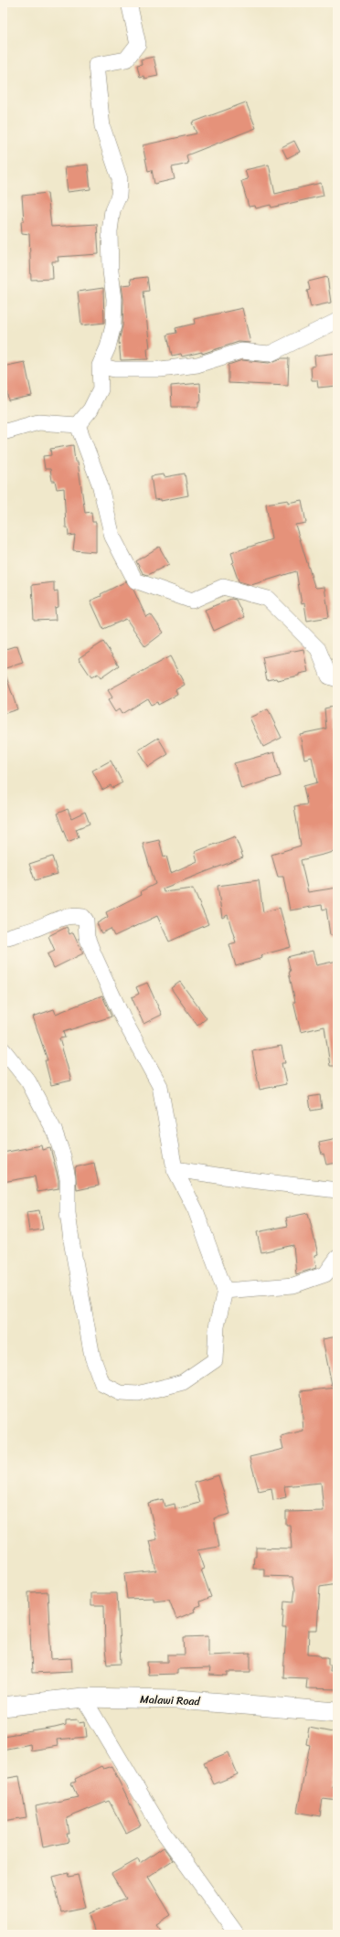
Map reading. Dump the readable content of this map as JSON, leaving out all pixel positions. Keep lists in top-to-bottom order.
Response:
{
  "streets": {
    "main road": ["Malawi Road"]
  }
}
